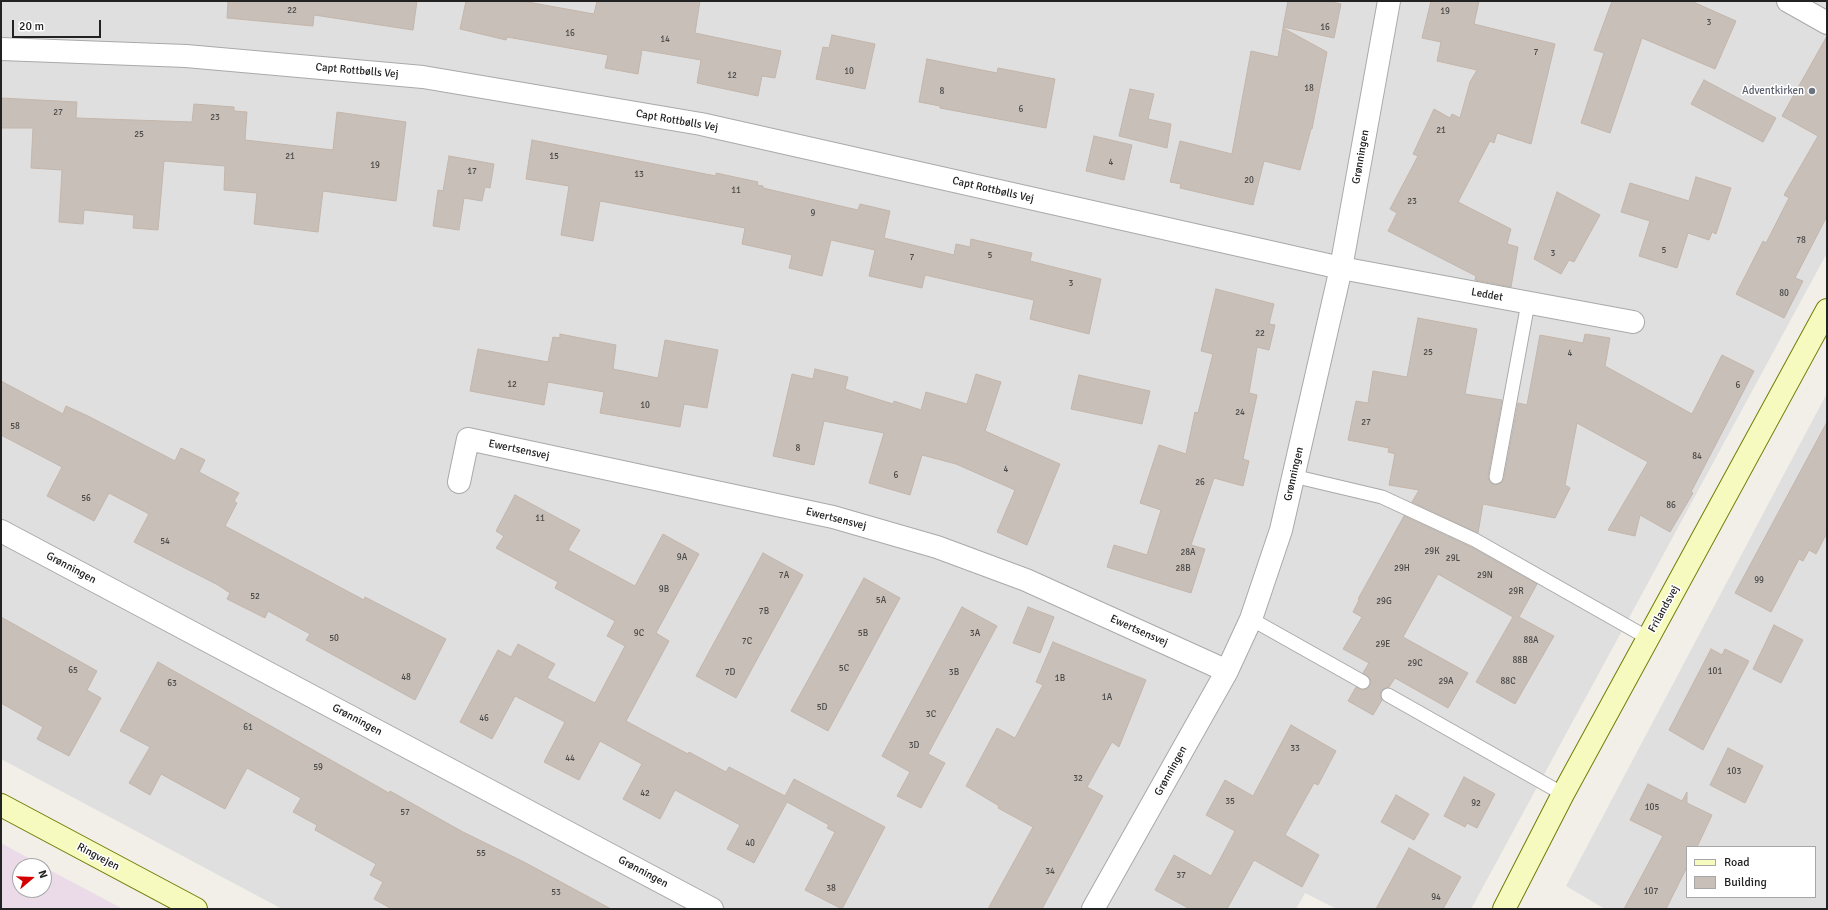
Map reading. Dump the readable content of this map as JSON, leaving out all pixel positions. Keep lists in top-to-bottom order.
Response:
{
  "streets": {
    "street": [
      "Capt Rottbølls Vej",
      "Grønningen",
      "Leddet",
      "Ewertsensvej",
      "Frilandsvej",
      "Ringvejen"
    ]
  },
  "crossings": [
    ["Capt Rottbølls Vej", "Grønningen"],
    ["Capt Rottbølls Vej", "Leddet"],
    ["Grønningen", "Leddet"],
    ["Grønningen", "Ewertsensvej"]
  ],
  "places": ["Adventkirken"],
  "house_numbers": [
    "22",
    "19",
    "3",
    "16",
    "16",
    "14",
    "7",
    "10",
    "12",
    "18",
    "8",
    "6",
    "27",
    "23",
    "21",
    "25",
    "21",
    "15",
    "4",
    "19",
    "17",
    "13",
    "20",
    "11",
    "23",
    "9",
    "78",
    "5",
    "3",
    "5",
    "7",
    "3",
    "80",
    "22",
    "25",
    "4",
    "12",
    "6",
    "10",
    "24",
    "27",
    "58",
    "8",
    "84",
    "4",
    "6",
    "26",
    "56",
    "86",
    "11",
    "54",
    "29K",
    "28A",
    "9A",
    "29L",
    "28B",
    "29H",
    "7A",
    "29N",
    "99",
    "9B",
    "29R",
    "52",
    "5A",
    "29G",
    "7B",
    "9C",
    "5B",
    "3A",
    "50",
    "88A",
    "7C",
    "29E",
    "88B",
    "29C",
    "5C",
    "65",
    "101",
    "7D",
    "3B",
    "48",
    "1B",
    "29A",
    "88C",
    "63",
    "1A",
    "5D",
    "3C",
    "46",
    "61",
    "3D",
    "33",
    "44",
    "59",
    "103",
    "32",
    "42",
    "35",
    "92",
    "105",
    "57",
    "40",
    "55",
    "34",
    "37",
    "38",
    "107",
    "53",
    "94"
  ],
  "legend": ["Road", "Building"],
  "scale_bar": "20 m",
  "north": "right"
}
